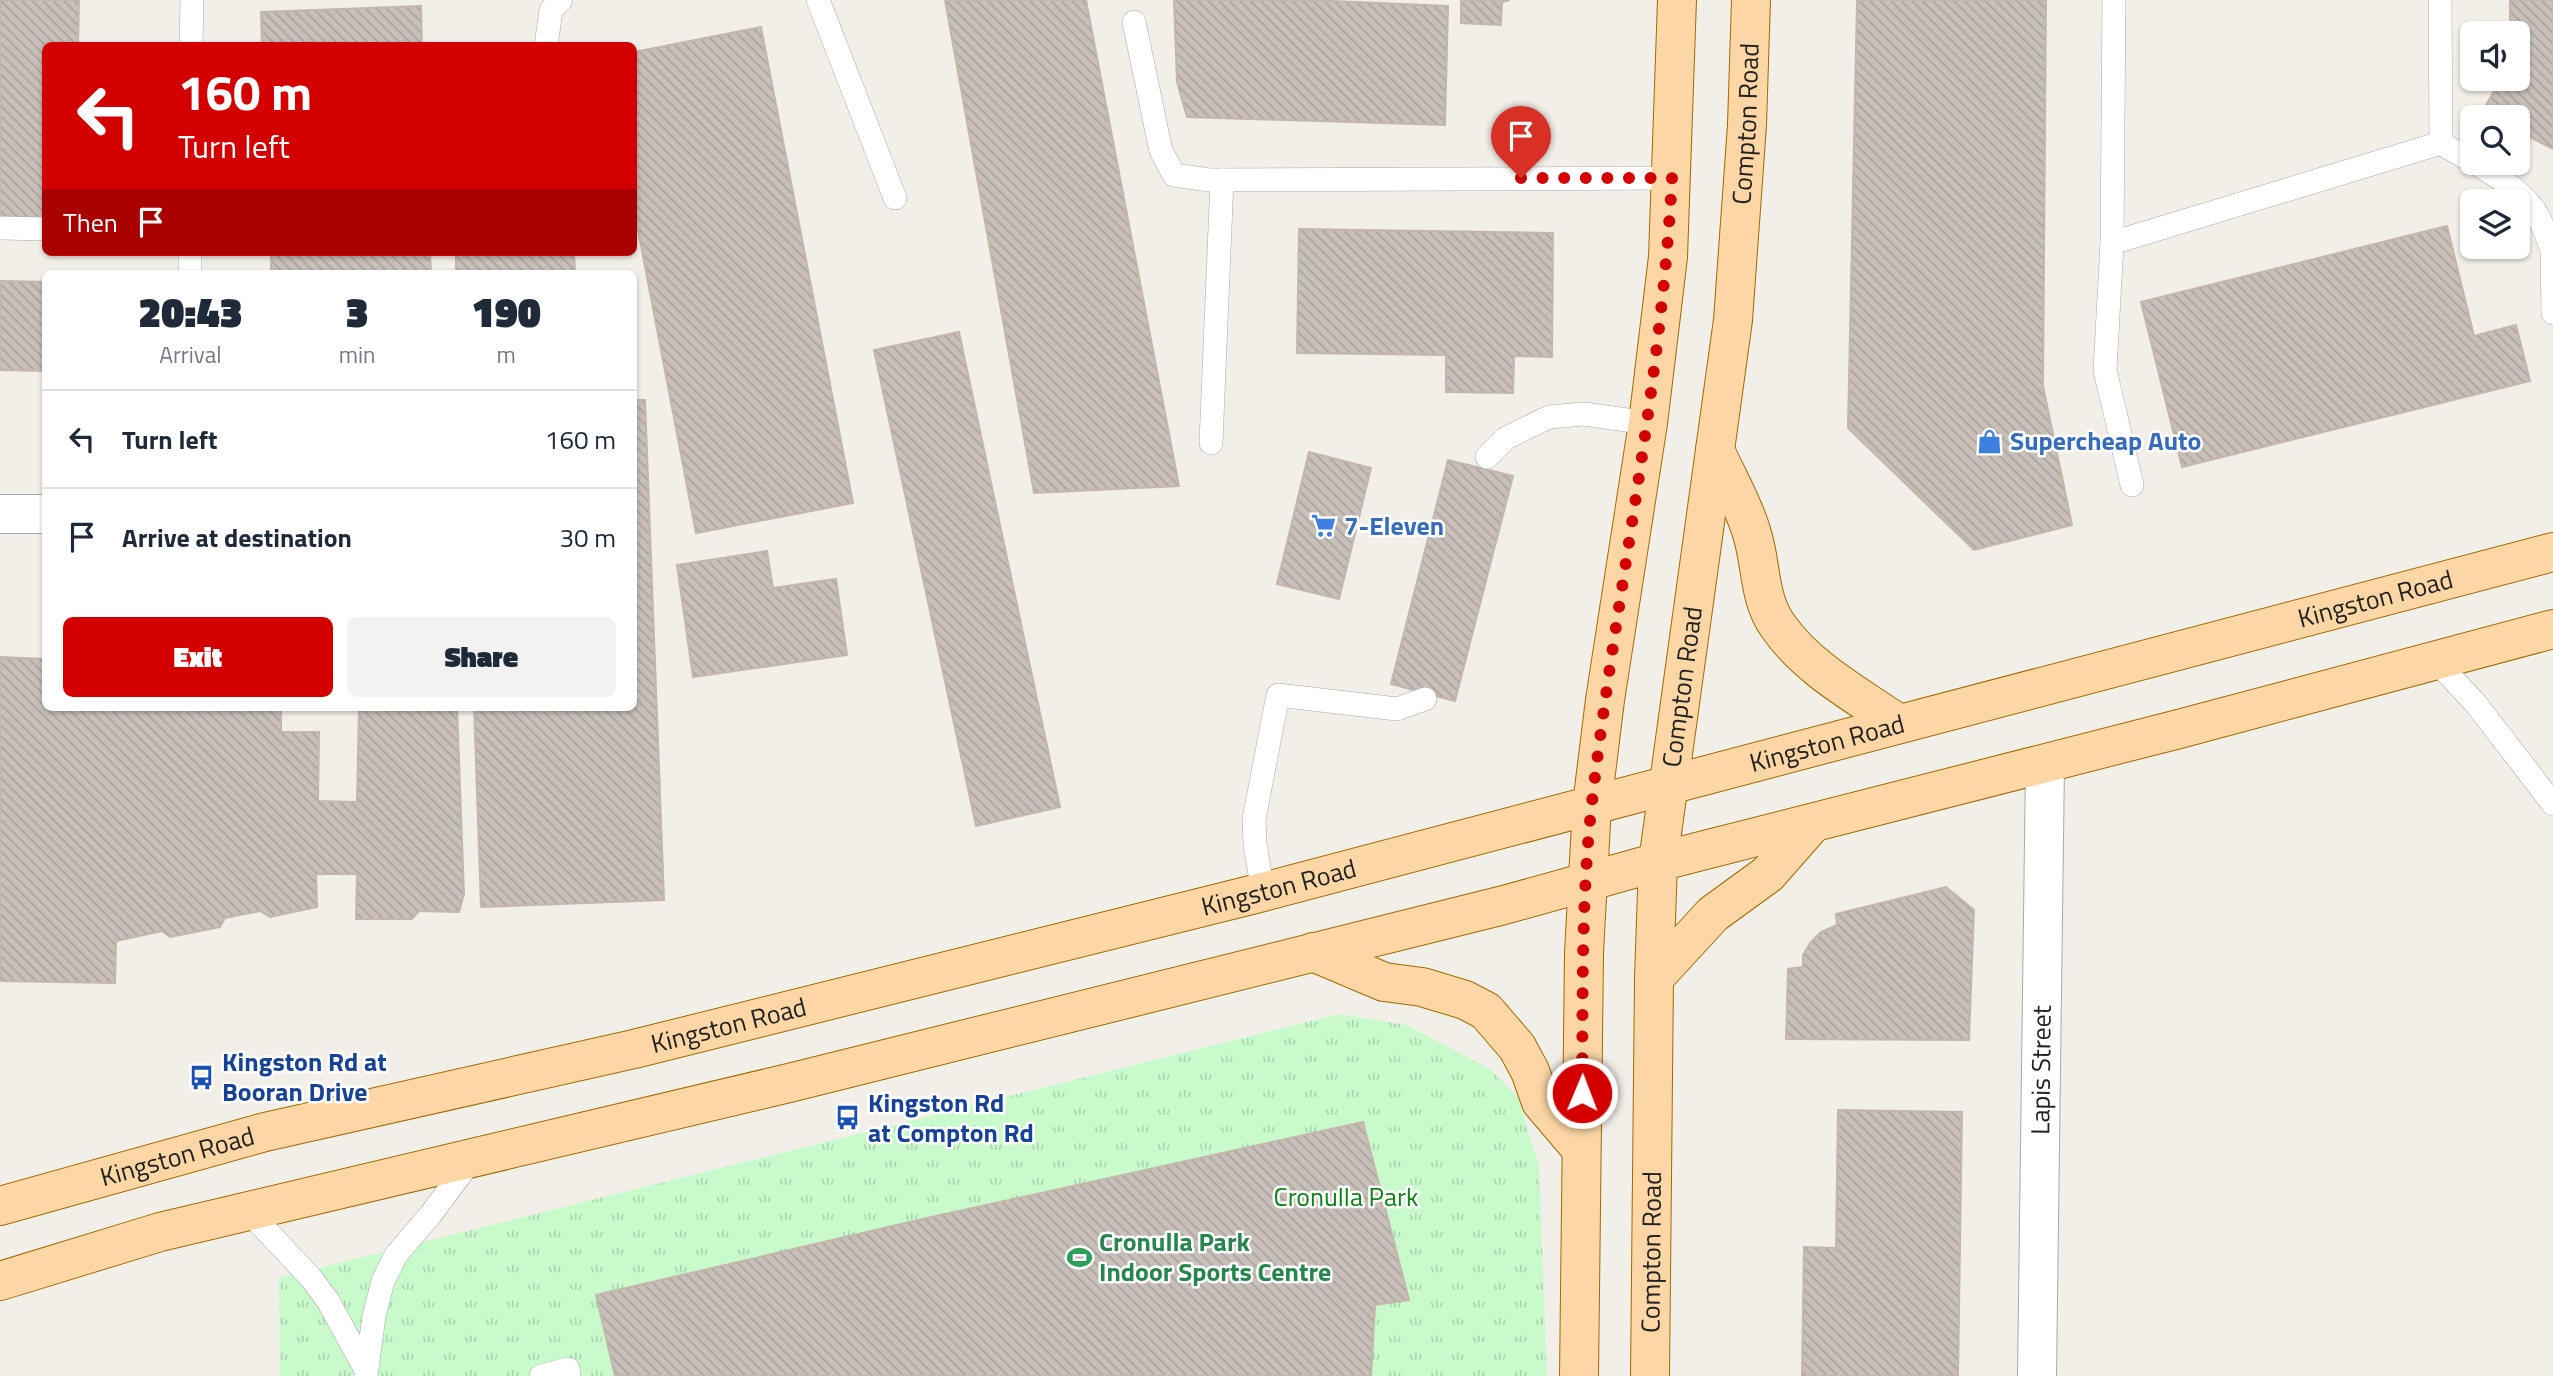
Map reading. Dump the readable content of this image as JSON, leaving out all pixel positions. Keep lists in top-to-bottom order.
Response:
{
  "streets": {
    "main road": ["Compton Road", "Kingston Road"],
    "street": ["Lapis Street"]
  },
  "crossings": [
    ["Compton Road", "Kingston Road"]
  ],
  "parks": ["Cronulla Park"],
  "places": {
    "shop": ["Supercheap Auto"],
    "supermarket": ["7-Eleven"],
    "bus stop": ["Kingston Rd at Booran Drive", "Kingston Rd at Compton Rd"],
    "sports": ["Cronulla Park Indoor Sports Centre"]
  },
  "page": {
    "turn": ["160 m", "Turn left"],
    "then": "Then",
    "eta": [
      "20:43",
      "Arrival",
      "3",
      "min",
      "190",
      "m"
    ],
    "list": [
      {
        "name": "Turn left",
        "value": "160 m"
      },
      {
        "name": "Arrive at destination",
        "value": "30 m"
      }
    ],
    "buttons": ["Exit", "Share"]
  }
}
